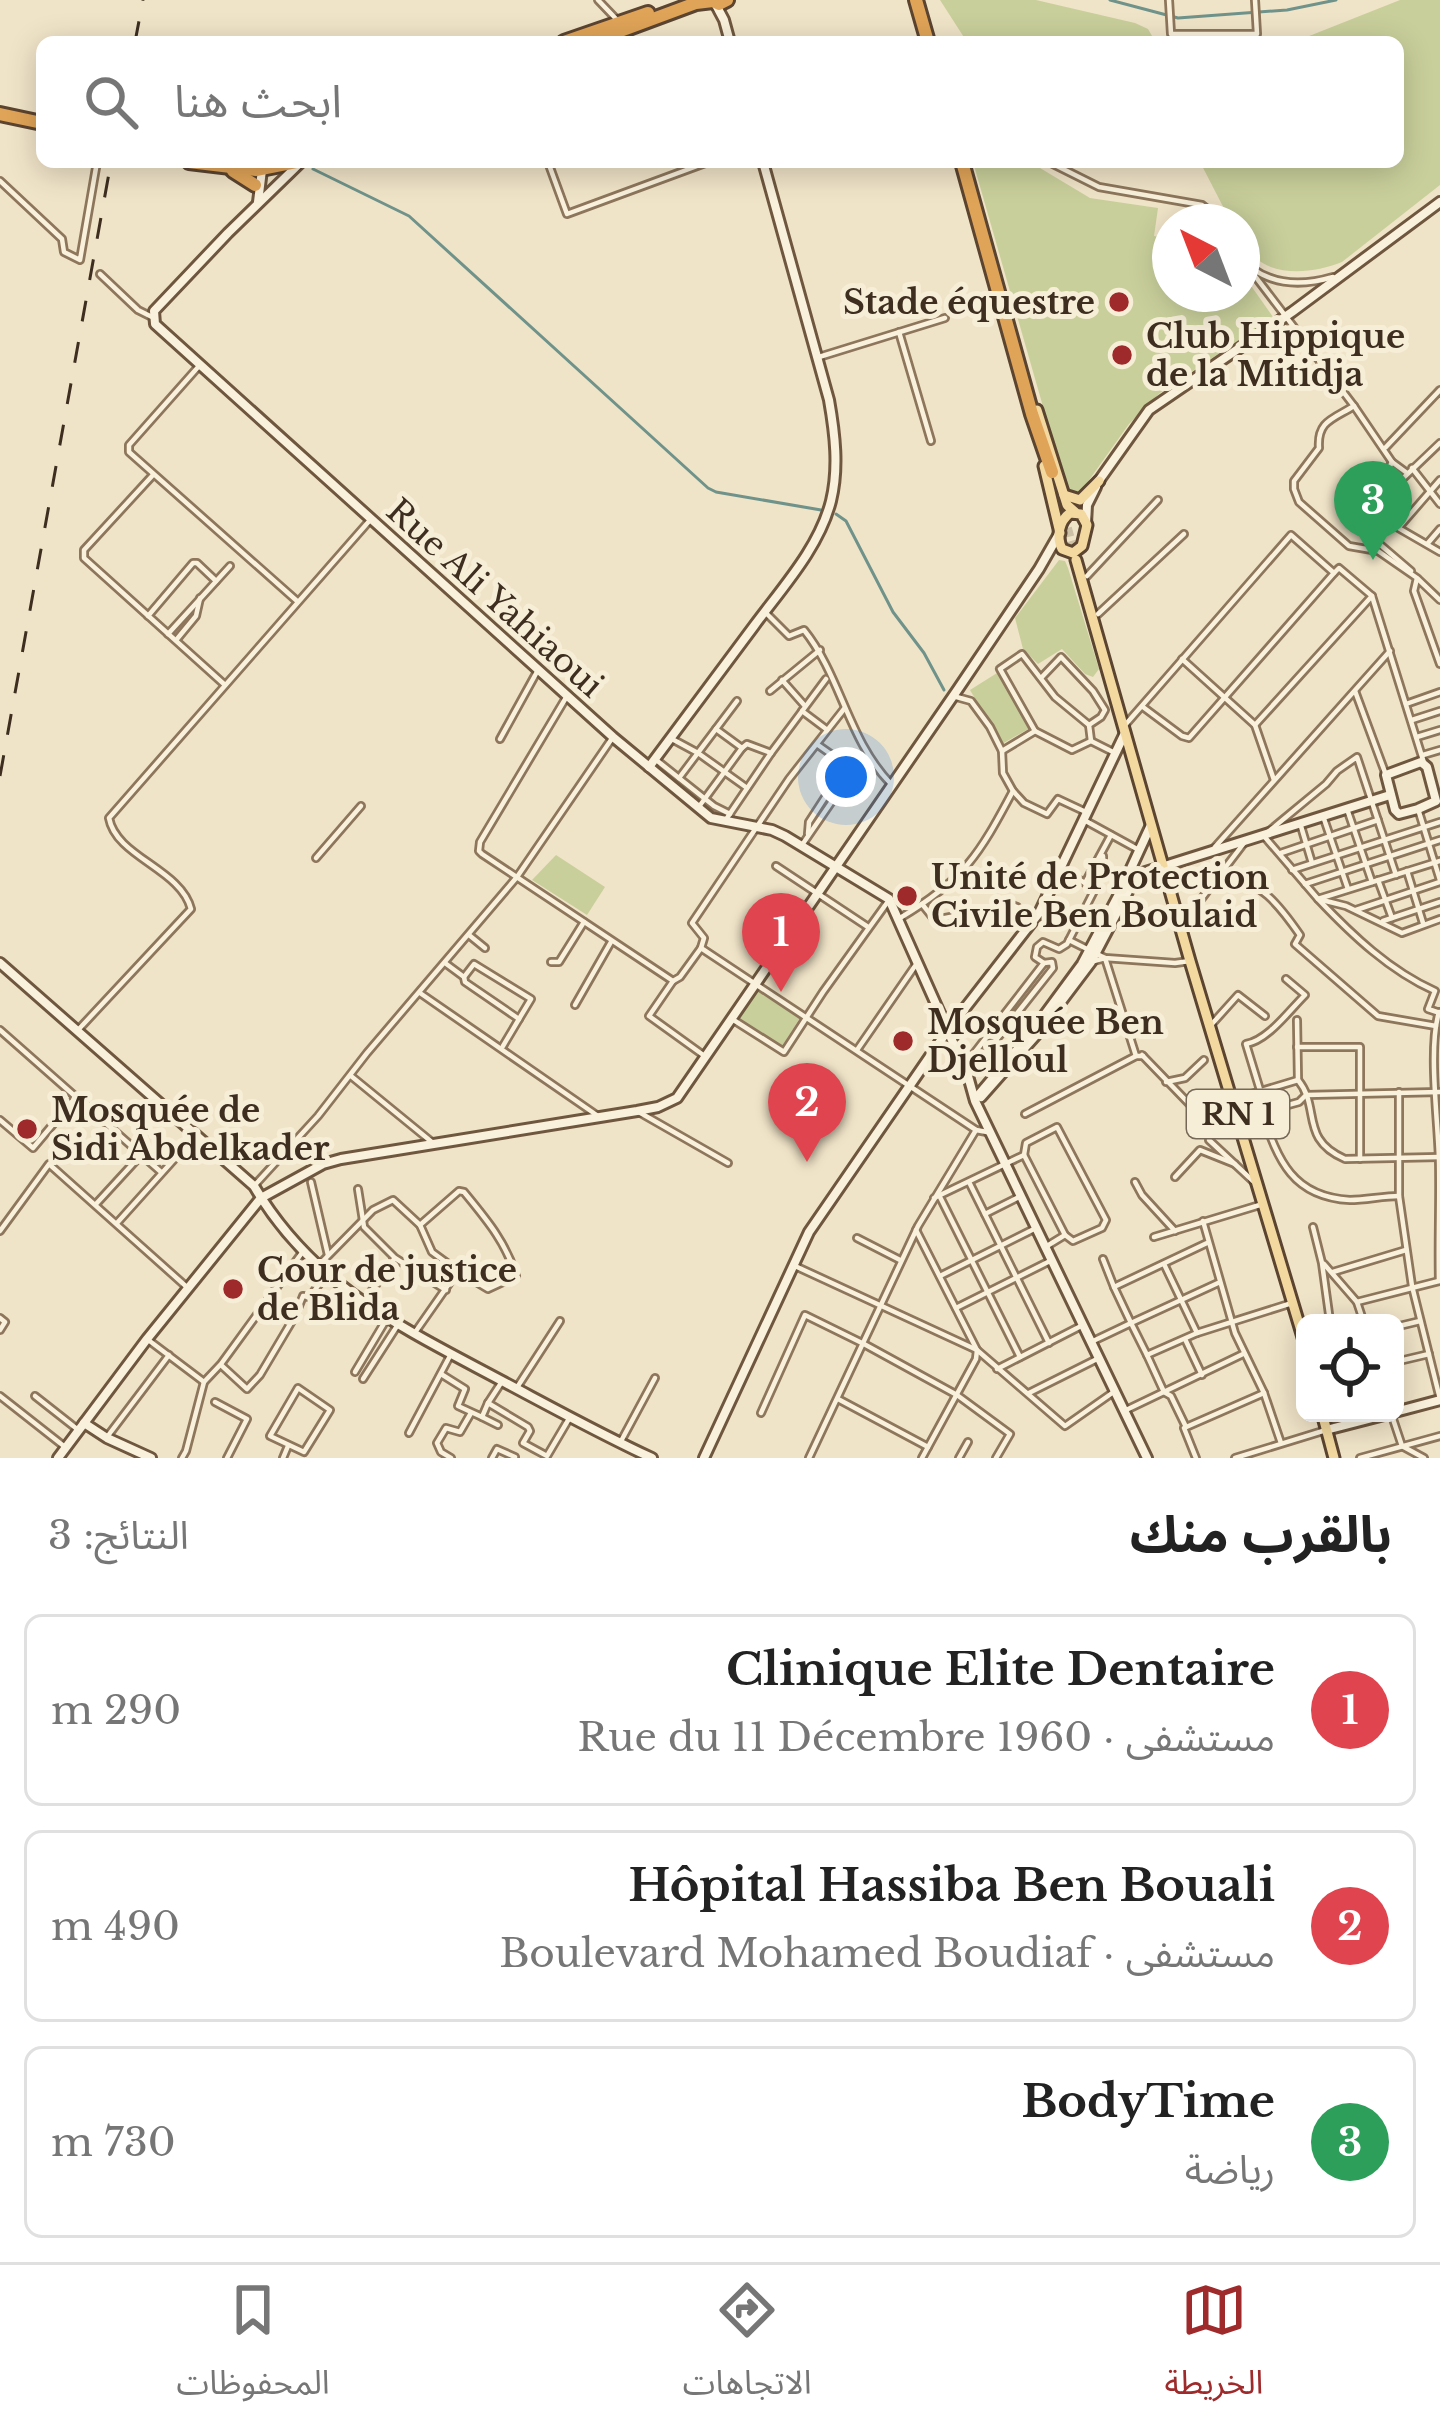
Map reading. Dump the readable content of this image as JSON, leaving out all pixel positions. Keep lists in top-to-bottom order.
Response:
{
  "streets": {
    "main road": ["Rue Ali Yahiaoui", "RN 1"]
  },
  "places": [
    "Stade équestre",
    "Club Hippique de la Mitidja",
    "Unité de Protection Civile Ben Boulaid",
    "Mosquée Ben Djelloul",
    "Mosquée de Sidi Abdelkader",
    "Cour de justice de Blida"
  ],
  "north": "top left",
  "page": {
    "search": "ابحث هنا",
    "pins": ["3", "1", "2"],
    "heading": ["بالقرب منك", "النتائج: 3"],
    "list": [
      {
        "mark": "1",
        "name": "Clinique Elite Dentaire",
        "note": "مستشفى · Rue du 11 Décembre 1960",
        "value": "290 m"
      },
      {
        "mark": "2",
        "name": "Hôpital Hassiba Ben Bouali",
        "note": "مستشفى · Boulevard Mohamed Boudiaf",
        "value": "490 m"
      },
      {
        "mark": "3",
        "name": "BodyTime",
        "note": "رياضة",
        "value": "730 m"
      }
    ],
    "nav": ["الخريطة", "الاتجاهات", "المحفوظات"]
  }
}
